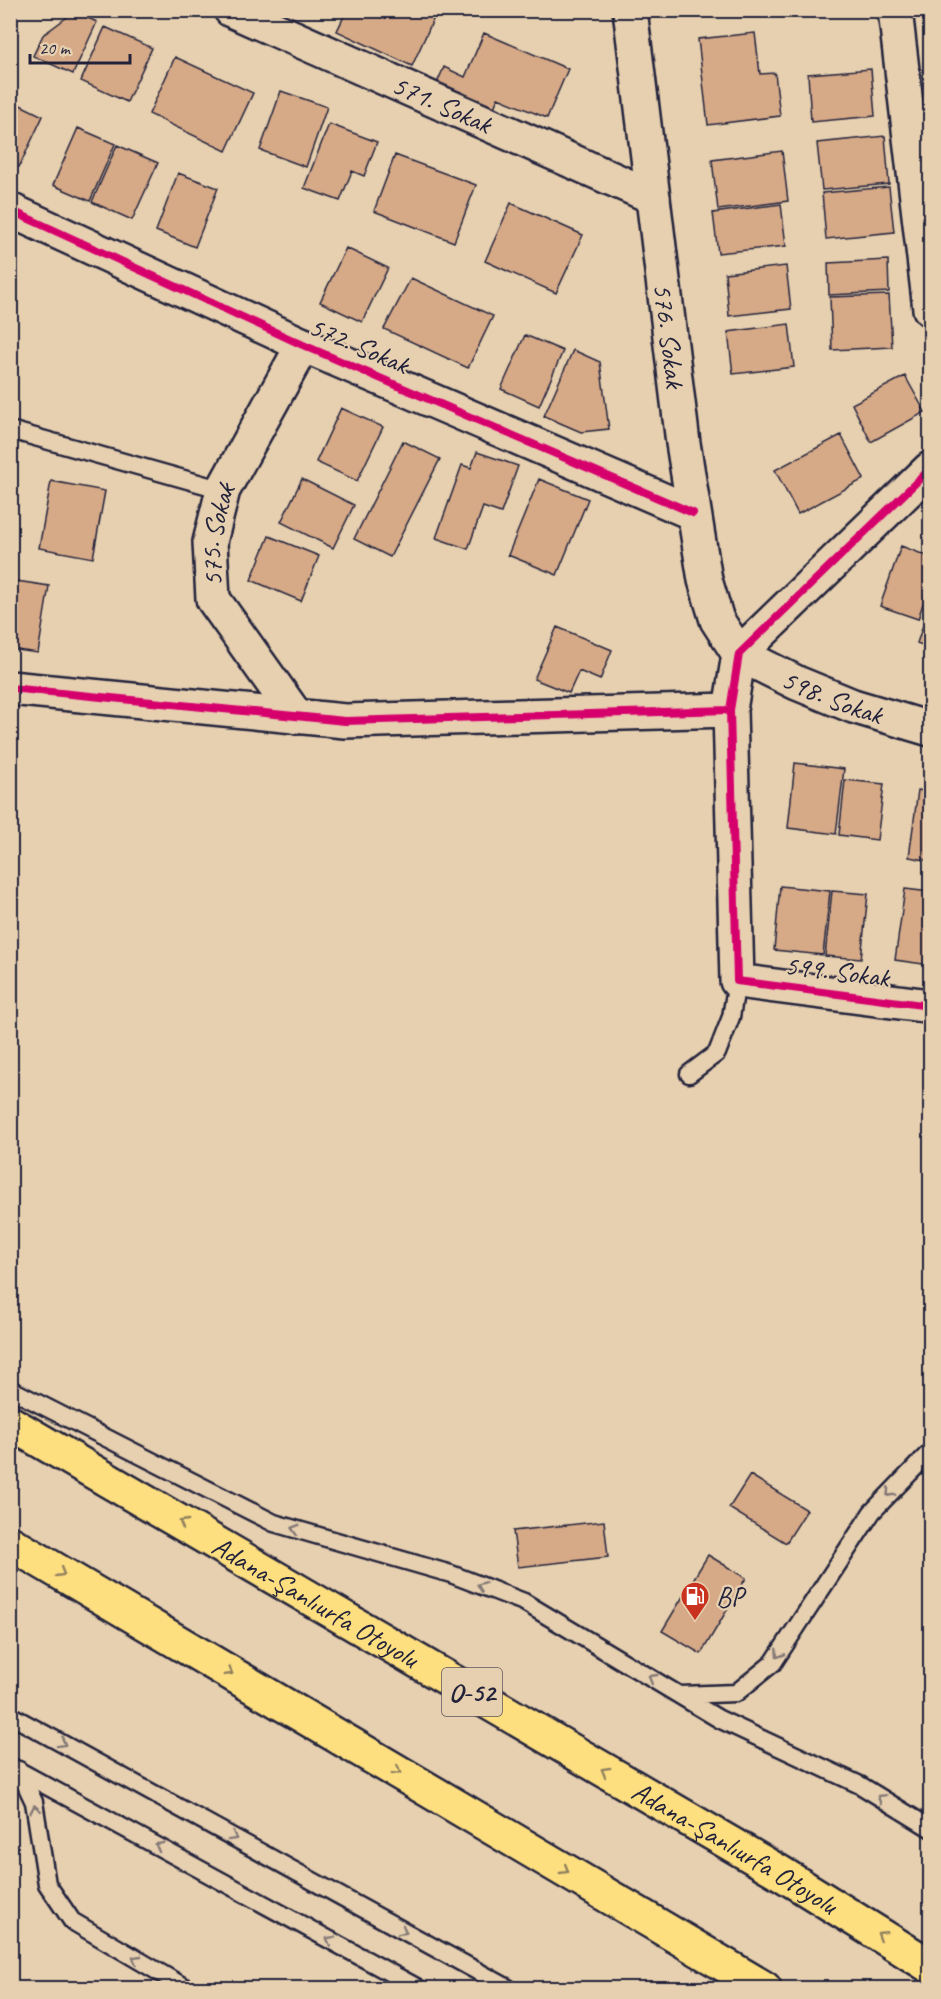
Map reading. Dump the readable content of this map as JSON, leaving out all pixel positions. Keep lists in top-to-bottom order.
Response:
{
  "streets": {
    "highway": ["Adana-Şanlıurfa Otoyolu", "O-52"],
    "street": [
      "571. Sokak",
      "576. Sokak",
      "572. Sokak",
      "575. Sokak",
      "598. Sokak",
      "599. Sokak"
    ]
  },
  "crossings": [
    ["571. Sokak", "576. Sokak"],
    ["576. Sokak", "572. Sokak"],
    ["576. Sokak", "598. Sokak"],
    ["572. Sokak", "575. Sokak"]
  ],
  "places": {
    "fuel station": ["BP"]
  },
  "scale_bar": "20 m"
}
